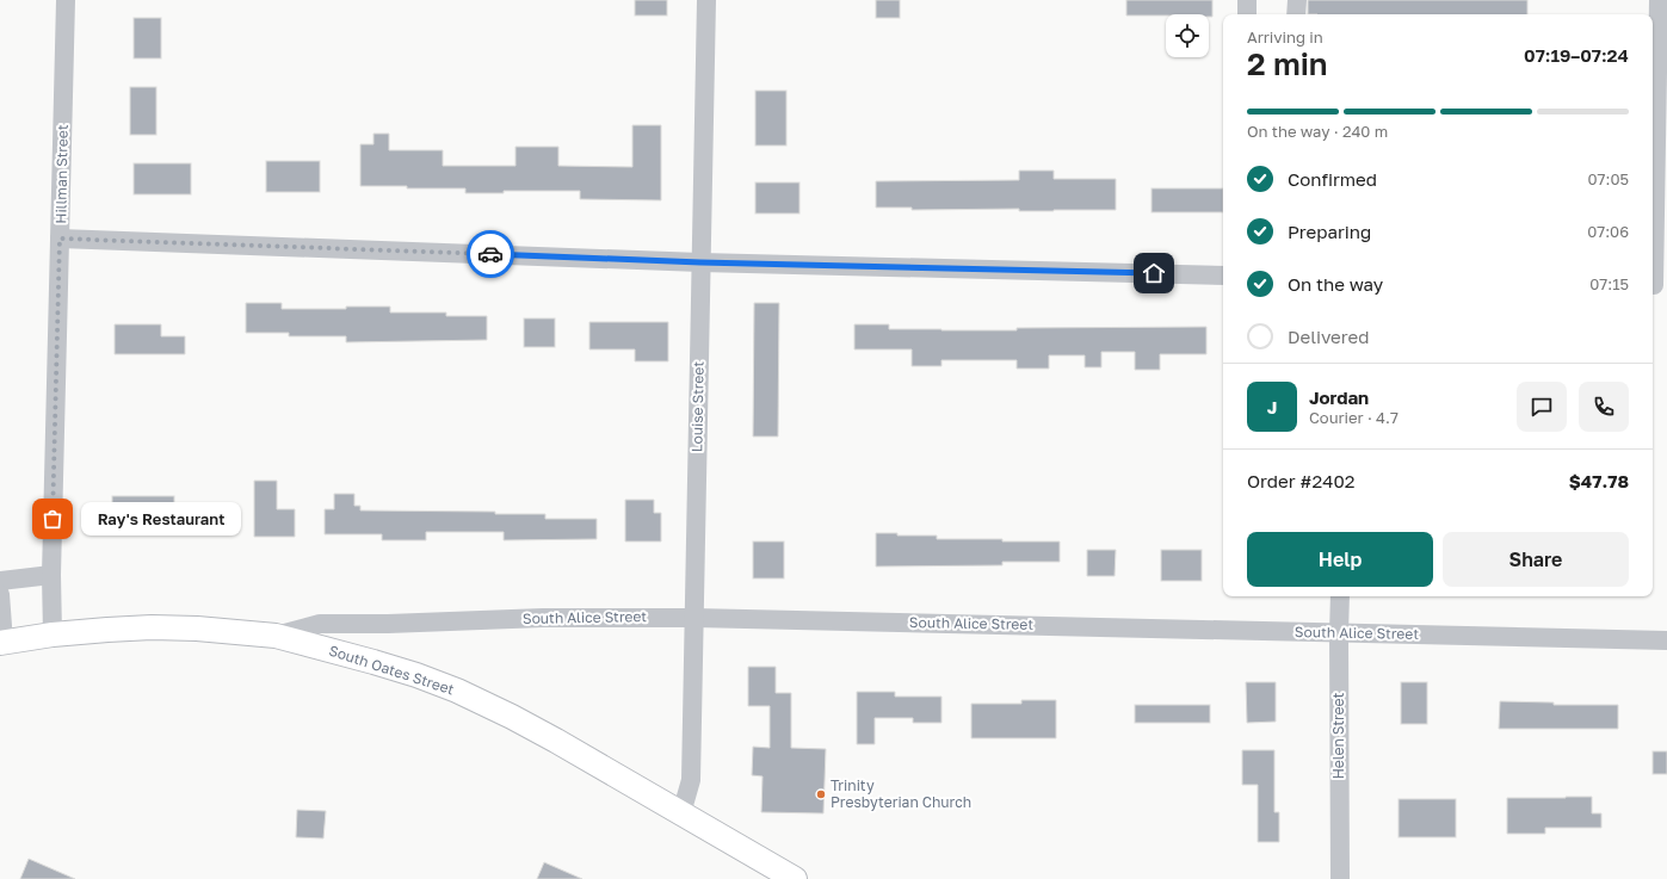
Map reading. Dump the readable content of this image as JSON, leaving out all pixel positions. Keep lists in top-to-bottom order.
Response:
{
  "streets": {
    "main road": ["South Oates Street"],
    "street": [
      "Hillman Street",
      "Louise Street",
      "South Alice Street",
      "Helen Street"
    ]
  },
  "crossings": [
    ["Hillman Street", "South Oates Street"],
    ["Louise Street", "South Alice Street"],
    ["Louise Street", "South Oates Street"],
    ["South Alice Street", "South Oates Street"],
    ["South Alice Street", "Helen Street"]
  ],
  "places": ["Ray's Restaurant", "Trinity Presbyterian Church"],
  "page": {
    "heading": ["2 min", "Arriving in", "07:19–07:24"],
    "panel": [
      "Jordan",
      "Courier · 4.7",
      "Order #2402",
      "$47.78"
    ],
    "bar": "On the way · 240 m",
    "list": [
      ["Confirmed", "07:05"],
      ["Preparing", "07:06"],
      ["On the way", "07:15"],
      "Delivered"
    ],
    "round": "J",
    "bubble": "Ray's Restaurant",
    "buttons": ["Help", "Share"]
  }
}
